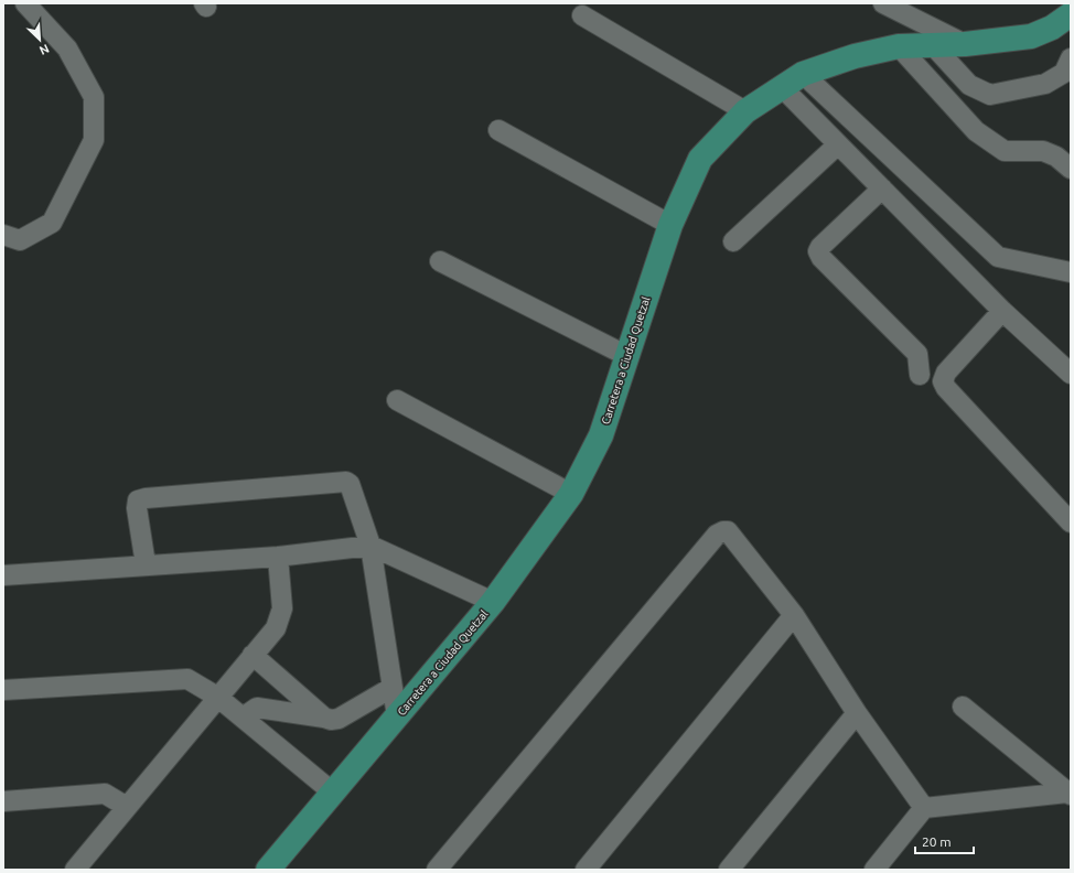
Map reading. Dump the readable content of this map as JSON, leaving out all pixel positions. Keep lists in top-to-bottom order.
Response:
{
  "streets": {
    "main road": ["Carretera a Ciudad Quetzal"]
  },
  "scale_bar": "20 m",
  "north": "bottom right"
}
